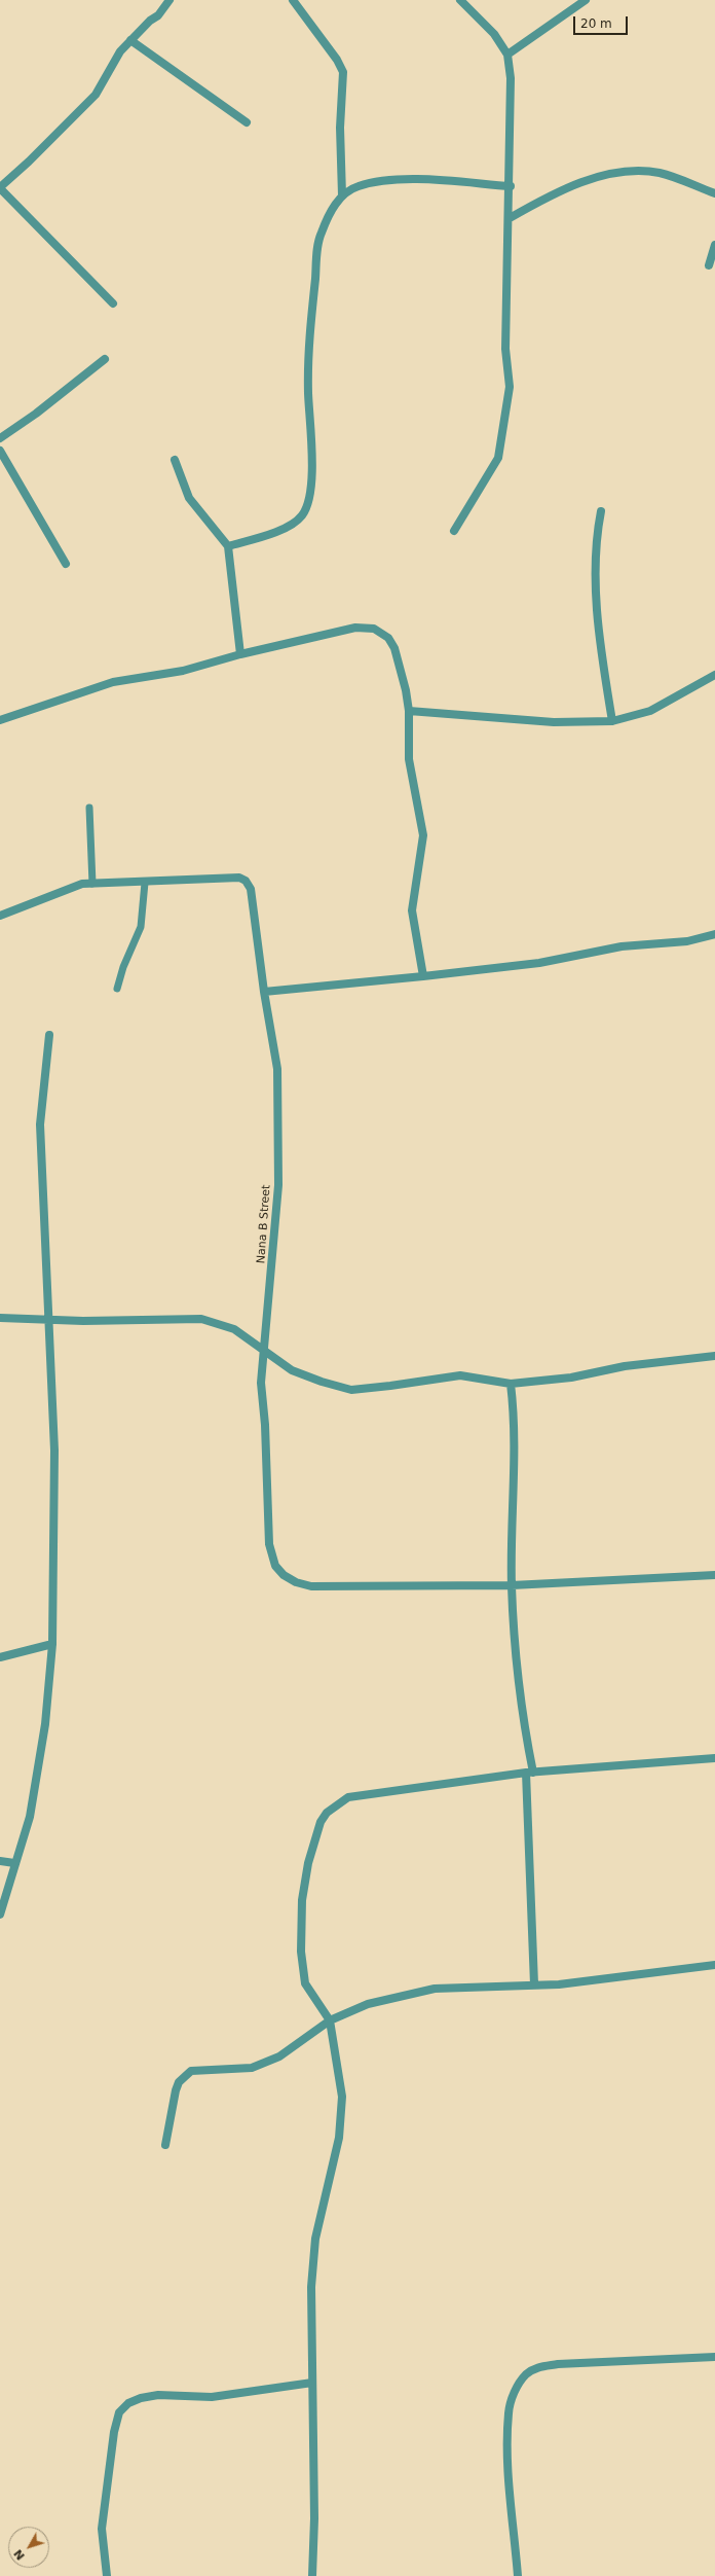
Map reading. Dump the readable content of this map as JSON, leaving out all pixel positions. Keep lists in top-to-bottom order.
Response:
{
  "streets": {
    "street": ["Nana B Street"]
  },
  "scale_bar": "20 m",
  "north": "bottom left"
}
